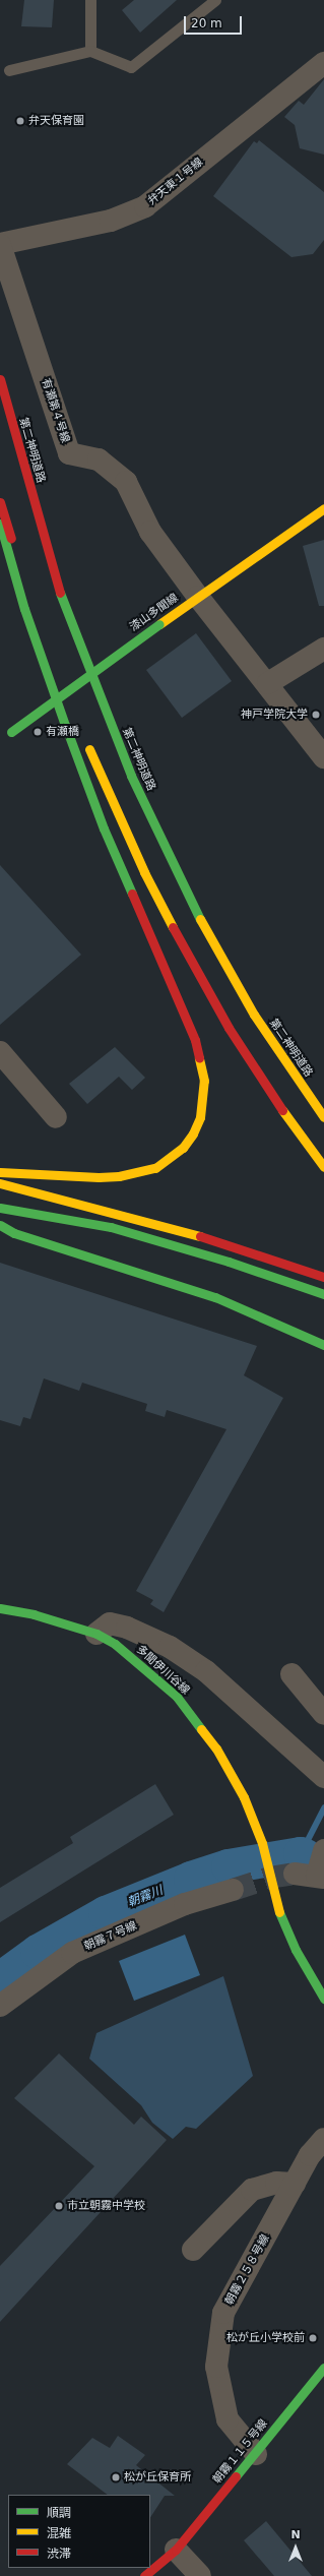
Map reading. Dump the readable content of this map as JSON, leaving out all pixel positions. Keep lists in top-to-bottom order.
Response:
{
  "streets": {
    "main road": [
      "第二神明道路",
      "漆山多聞線",
      "多聞伊川谷線",
      "朝霧１１５号線"
    ],
    "street": [
      "弁天東１号線",
      "有瀬第４号線",
      "朝霧７号線",
      "朝霧２５８号線"
    ]
  },
  "crossings": [
    ["弁天東１号線", "有瀬第４号線"],
    ["有瀬第４号線", "漆山多聞線"],
    ["朝霧２５８号線", "朝霧１１５号線"]
  ],
  "water": ["朝霧川"],
  "places": [
    "弁天保育園",
    "神戸学院大学",
    "有瀬橋",
    "市立朝霧中学校",
    "松が丘小学校前",
    "松が丘保育所"
  ],
  "legend": ["順調", "混雑", "渋滞"],
  "scale_bar": "20 m",
  "north": "top"
}
